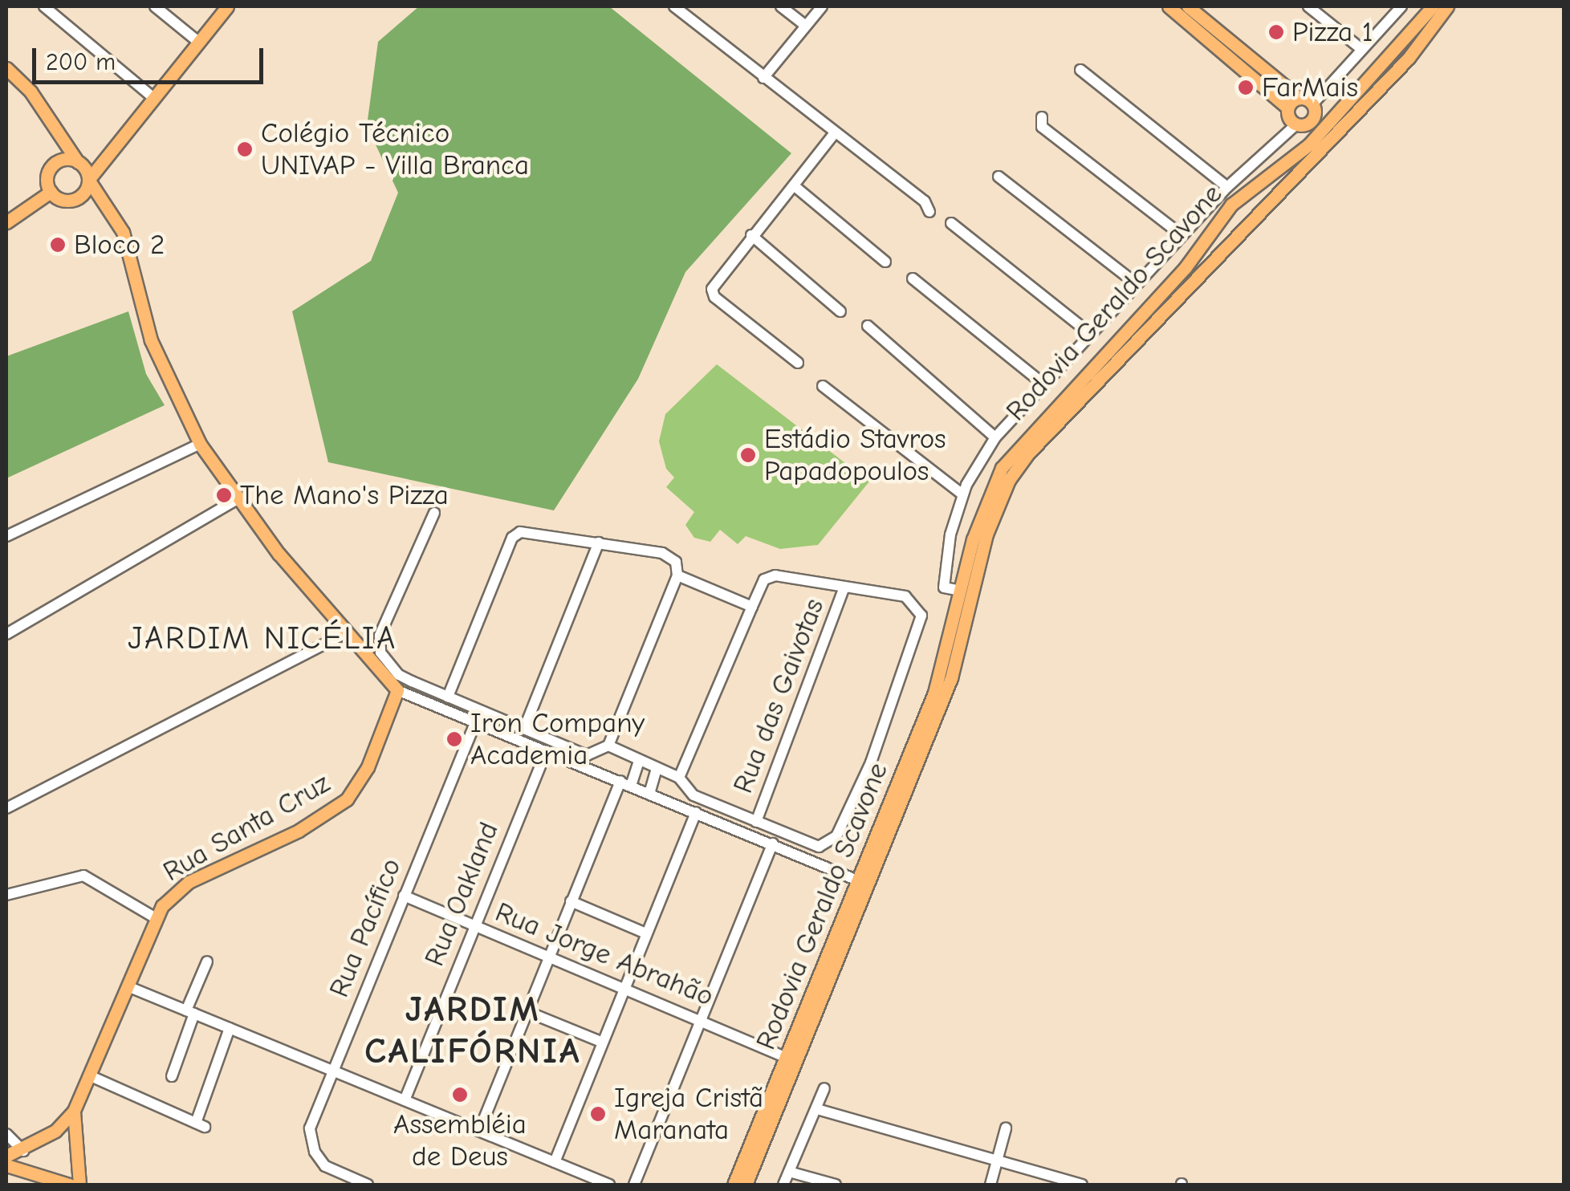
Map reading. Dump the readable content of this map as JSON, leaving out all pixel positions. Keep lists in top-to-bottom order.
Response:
{
  "streets": {
    "main road": ["Rodovia Geraldo Scavone", "Rua Santa Cruz"],
    "street": [
      "Rua das Gaivotas",
      "Rua Oakland",
      "Rua Pacífico",
      "Rua Jorge Abrahão"
    ]
  },
  "crossings": [
    ["Rodovia Geraldo Scavone", "Rua Jorge Abrahão"],
    ["Rua Oakland", "Rua Jorge Abrahão"],
    ["Rua Pacífico", "Rua Jorge Abrahão"]
  ],
  "districts": ["JARDIM NICÉLIA", "JARDIM CALIFÓRNIA"],
  "places": [
    "Pizza 1",
    "FarMais",
    "Colégio Técnico UNIVAP - Villa Branca",
    "Bloco 2",
    "Estádio Stavros Papadopoulos",
    "The Mano's Pizza",
    "Iron Company Academia",
    "Assembléia de Deus",
    "Igreja Cristã Maranata"
  ],
  "scale_bar": "200 m"
}
